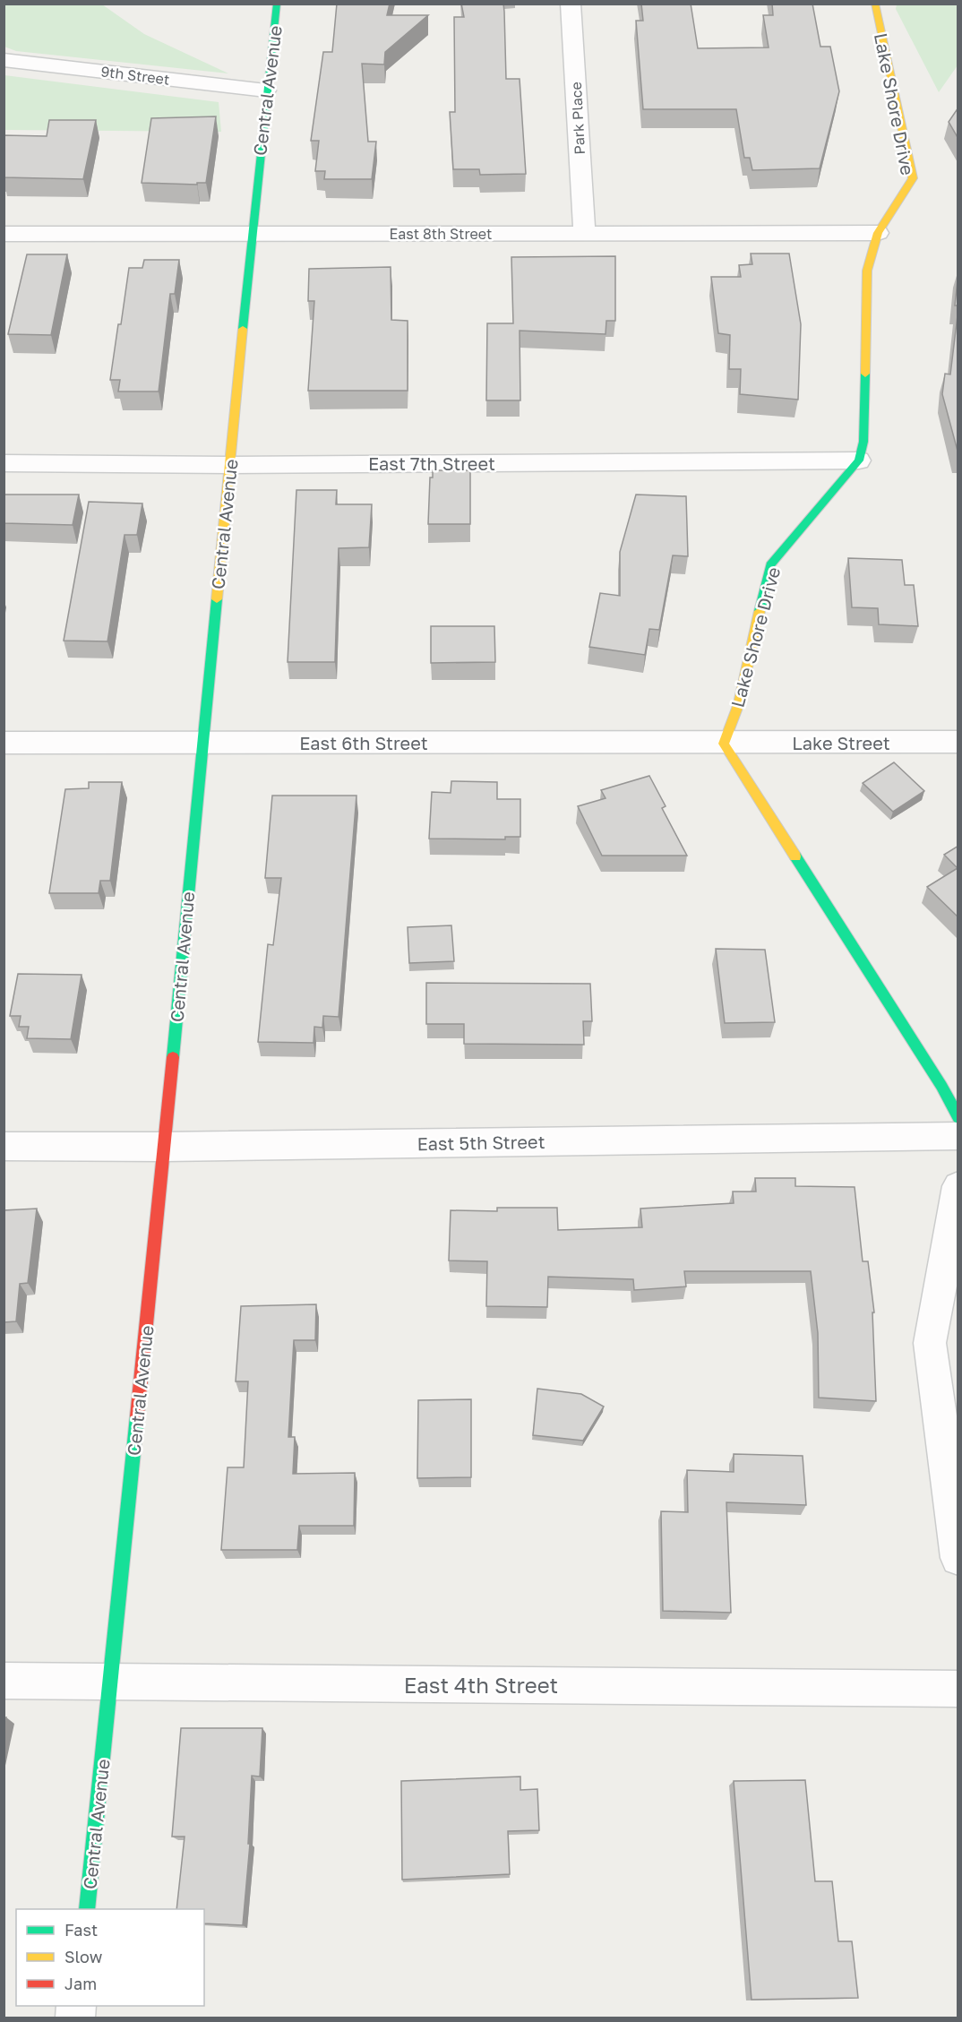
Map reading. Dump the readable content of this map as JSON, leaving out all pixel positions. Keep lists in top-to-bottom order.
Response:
{
  "streets": {
    "street": [
      "9th Street",
      "Central Avenue",
      "Lake Shore Drive",
      "Park Place",
      "East 8th Street",
      "East 7th Street",
      "East 6th Street",
      "Lake Street",
      "East 5th Street",
      "East 4th Street"
    ]
  },
  "crossings": [
    ["9th Street", "Central Avenue"],
    ["Central Avenue", "East 8th Street"],
    ["Central Avenue", "East 7th Street"],
    ["Central Avenue", "East 6th Street"],
    ["Central Avenue", "East 5th Street"],
    ["Central Avenue", "East 4th Street"],
    ["Lake Shore Drive", "East 8th Street"],
    ["Lake Shore Drive", "East 7th Street"],
    ["Lake Shore Drive", "East 6th Street"],
    ["Lake Shore Drive", "Lake Street"],
    ["Park Place", "East 8th Street"],
    ["East 6th Street", "Lake Street"]
  ],
  "legend": ["Fast", "Slow", "Jam"]
}
